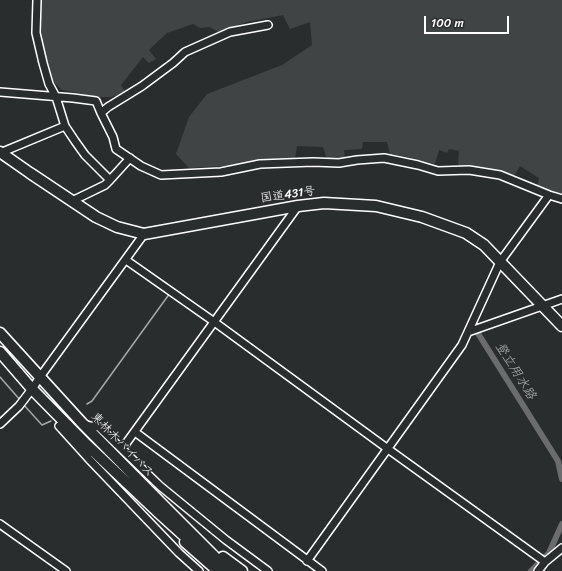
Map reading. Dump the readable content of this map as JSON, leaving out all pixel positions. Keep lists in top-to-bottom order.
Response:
{
  "streets": {
    "highway": ["国道431号", "東林木バイパス"]
  },
  "water": ["登立用水路"],
  "scale_bar": "100 m"
}
